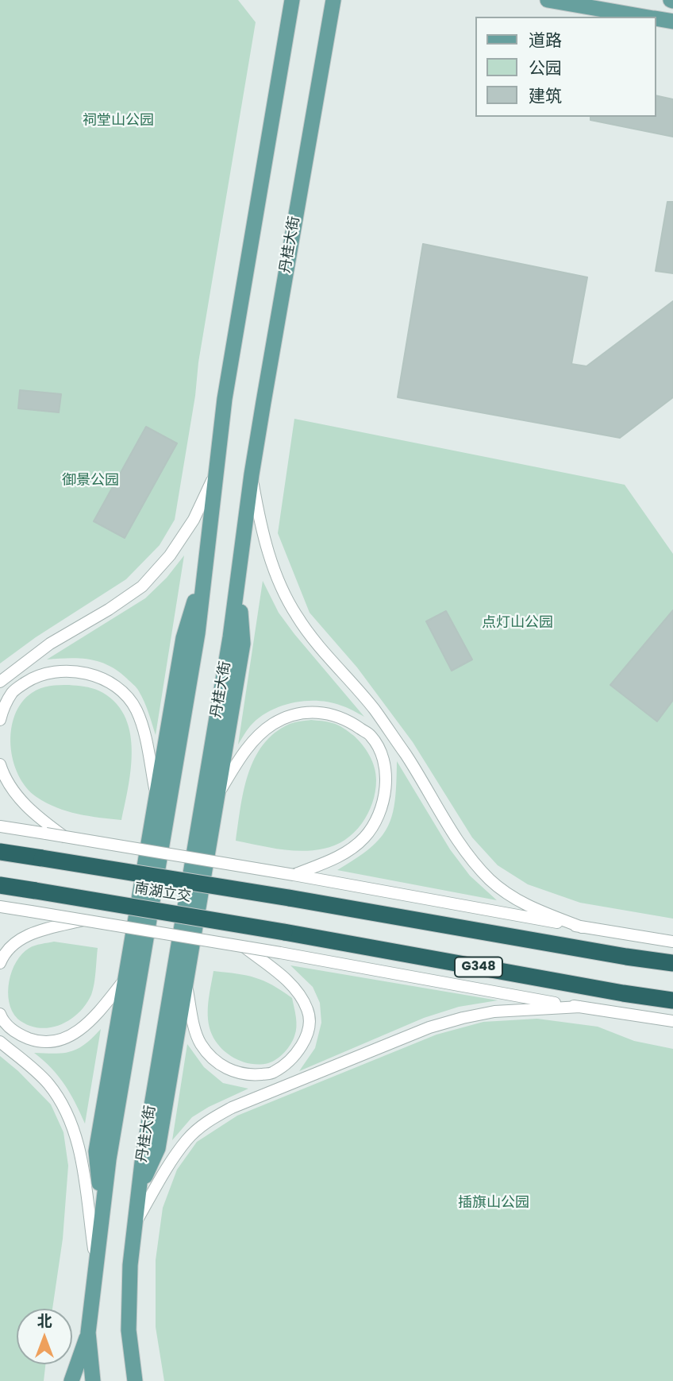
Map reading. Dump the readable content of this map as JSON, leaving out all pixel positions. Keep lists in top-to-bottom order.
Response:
{
  "streets": {
    "highway": ["南湖立交", "G348"],
    "main road": ["丹桂大街"]
  },
  "parks": [
    "祠堂山公园",
    "御景公园",
    "点灯山公园",
    "插旗山公园"
  ],
  "legend": ["道路", "公园", "建筑"],
  "north": "top"
}
